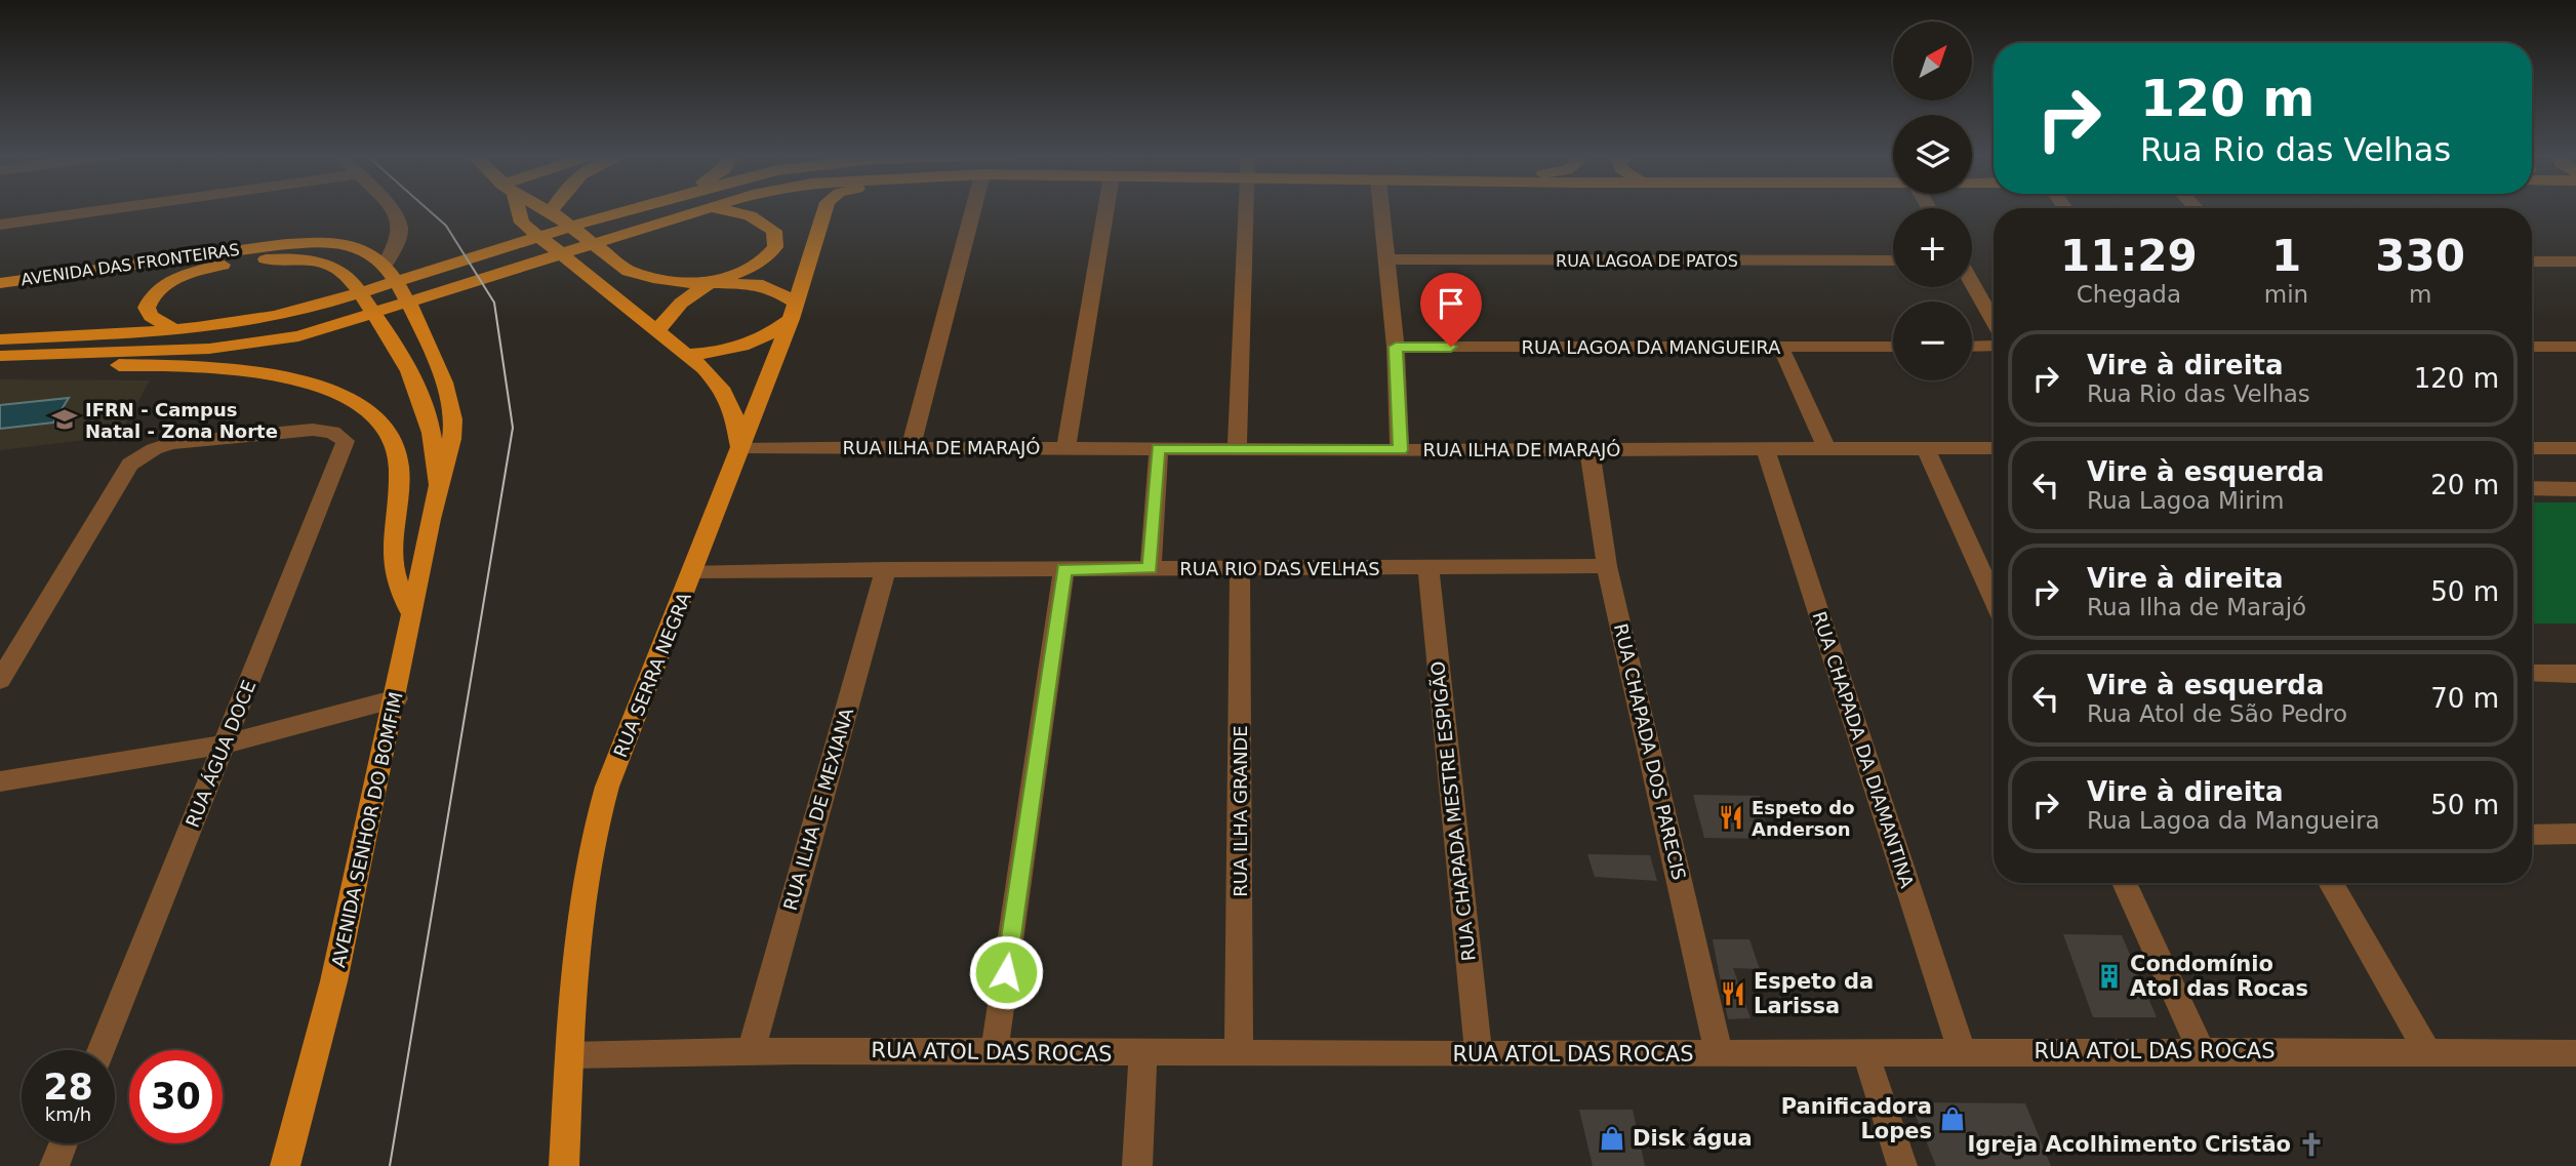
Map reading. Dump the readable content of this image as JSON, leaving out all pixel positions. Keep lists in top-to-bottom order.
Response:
{
  "streets": {
    "main road": ["AVENIDA DAS FRONTEIRAS", "RUA SERRA NEGRA", "AVENIDA SENHOR DO BOMFIM"],
    "street": [
      "RUA LAGOA DE PATOS",
      "RUA LAGOA DA MANGUEIRA",
      "RUA ILHA DE MARAJÓ",
      "RUA RIO DAS VELHAS",
      "RUA CHAPADA DA DIAMANTINA",
      "RUA CHAPADA DOS PARECIS",
      "RUA ÁGUA DOCE",
      "RUA ILHA DE MEXIANA",
      "RUA ILHA GRANDE",
      "RUA CHAPADA MESTRE ESPIGÃO",
      "RUA ATOL DAS ROCAS"
    ]
  },
  "crossings": [
    ["RUA ILHA DE MARAJÓ", "RUA SERRA NEGRA"],
    ["RUA ILHA DE MARAJÓ", "RUA CHAPADA DA DIAMANTINA"],
    ["RUA ILHA DE MARAJÓ", "RUA CHAPADA DOS PARECIS"],
    ["RUA RIO DAS VELHAS", "RUA SERRA NEGRA"],
    ["RUA RIO DAS VELHAS", "RUA CHAPADA DOS PARECIS"],
    ["RUA RIO DAS VELHAS", "RUA ILHA DE MEXIANA"],
    ["RUA RIO DAS VELHAS", "RUA ILHA GRANDE"],
    ["RUA RIO DAS VELHAS", "RUA CHAPADA MESTRE ESPIGÃO"],
    ["RUA SERRA NEGRA", "RUA ATOL DAS ROCAS"],
    ["RUA CHAPADA DA DIAMANTINA", "RUA ATOL DAS ROCAS"],
    ["RUA CHAPADA DOS PARECIS", "RUA ATOL DAS ROCAS"],
    ["RUA ILHA DE MEXIANA", "RUA ATOL DAS ROCAS"],
    ["RUA ILHA GRANDE", "RUA ATOL DAS ROCAS"],
    ["RUA CHAPADA MESTRE ESPIGÃO", "RUA ATOL DAS ROCAS"]
  ],
  "places": {
    "school or university": ["IFRN - Campus Natal - Zona Norte"],
    "restaurant": ["Espeto do Anderson", "Espeto da Larissa"],
    "building": ["Condomínio Atol das Rocas"],
    "shop": ["Panificadora Lopes", "Disk água"],
    "church": ["Igreja Acolhimento Cristão"]
  },
  "north": "top right",
  "page": {
    "map_buttons": ["+", "−"],
    "turn": ["120 m", "Rua Rio das Velhas"],
    "eta": [
      "11:29",
      "Chegada",
      "1",
      "min",
      "330",
      "m"
    ],
    "list": [
      {
        "name": "Vire à direita",
        "note": "Rua Rio das Velhas",
        "value": "120 m"
      },
      {
        "name": "Vire à esquerda",
        "note": "Rua Lagoa Mirim",
        "value": "20 m"
      },
      {
        "name": "Vire à direita",
        "note": "Rua Ilha de Marajó",
        "value": "50 m"
      },
      {
        "name": "Vire à esquerda",
        "note": "Rua Atol de São Pedro",
        "value": "70 m"
      },
      {
        "name": "Vire à direita",
        "note": "Rua Lagoa da Mangueira",
        "value": "50 m"
      }
    ],
    "speed": "28 km/h",
    "limit": "30"
  }
}
